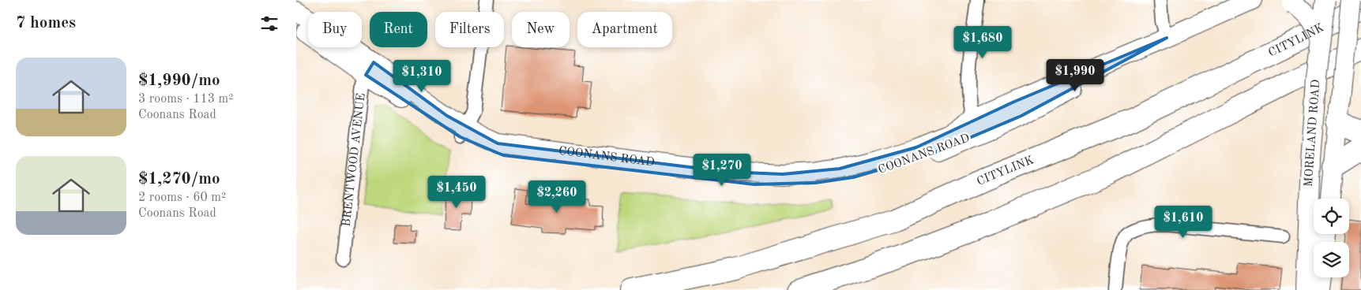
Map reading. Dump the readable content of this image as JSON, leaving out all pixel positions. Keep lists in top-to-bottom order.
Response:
{
  "streets": {
    "highway": ["CITYLINK"],
    "street": ["MORELAND ROAD", "COONANS ROAD", "BRENTWOOD AVENUE"]
  },
  "crossings": [
    ["COONANS ROAD", "BRENTWOOD AVENUE"]
  ],
  "page": {
    "heading": "7 homes",
    "chip": [
      "Buy",
      "Rent",
      "Filters",
      "New",
      "Apartment"
    ],
    "price": [
      "$1,680",
      "$1,990",
      "$1,310",
      "$1,270",
      "$1,450",
      "$2,260",
      "$1,610"
    ],
    "list": [
      {
        "name": "$1,990/mo",
        "note": "3 rooms · 113 m² · Coonans Road"
      },
      {
        "name": "$1,270/mo",
        "note": "2 rooms · 60 m² · Coonans Road"
      }
    ]
  }
}
